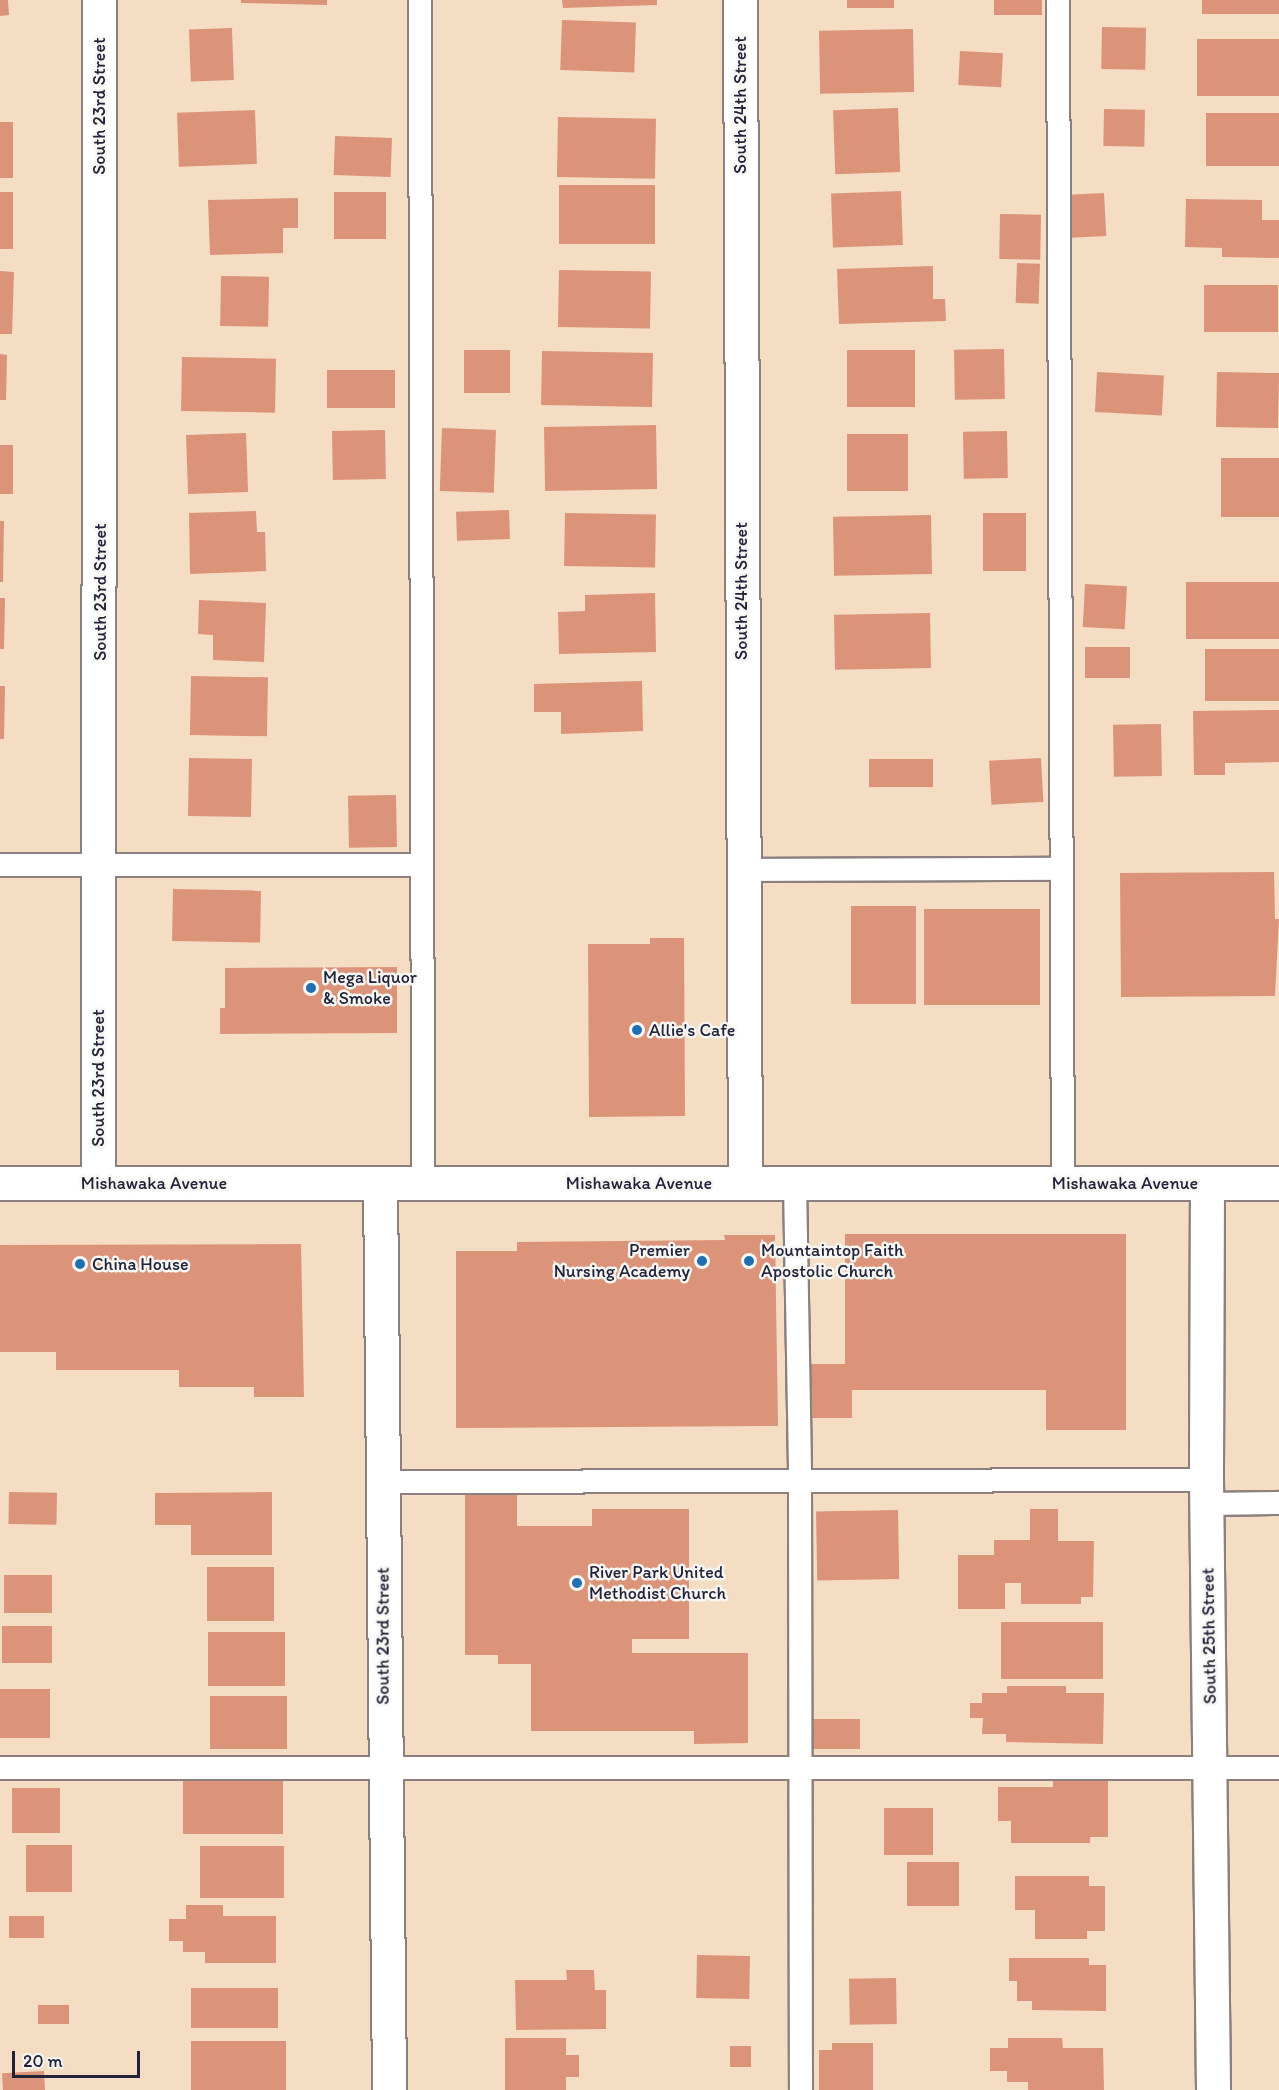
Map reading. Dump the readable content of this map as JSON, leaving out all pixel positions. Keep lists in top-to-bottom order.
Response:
{
  "streets": {
    "street": [
      "South 24th Street",
      "South 23rd Street",
      "Mishawaka Avenue",
      "South 25th Street"
    ]
  },
  "crossings": [
    ["South 24th Street", "Mishawaka Avenue"],
    ["South 23rd Street", "Mishawaka Avenue"],
    ["Mishawaka Avenue", "South 25th Street"]
  ],
  "places": [
    "Mega Liquor & Smoke",
    "Allie's Cafe",
    "Premier Nursing Academy",
    "Mountaintop Faith Apostolic Church",
    "China House",
    "River Park United Methodist Church"
  ],
  "scale_bar": "20 m"
}
